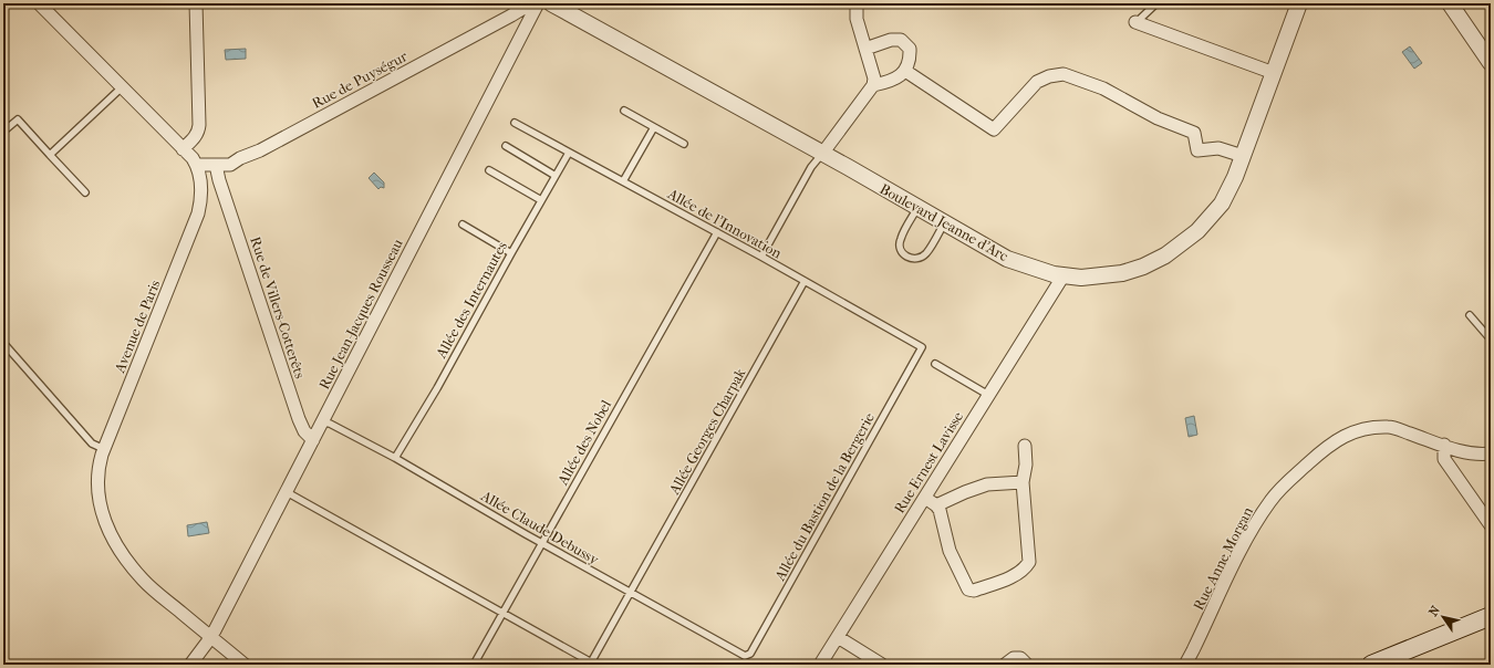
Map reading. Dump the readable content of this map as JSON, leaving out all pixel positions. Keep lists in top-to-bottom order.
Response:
{
  "streets": {
    "street": [
      "Rue de Puységur",
      "Boulevard Jeanne d'Arc",
      "Rue de Villers-Cotterêts",
      "Rue Jean-Jacques Rousseau",
      "Avenue de Paris",
      "Rue Ernest Lavisse",
      "Rue Anne Morgan"
    ],
    "lane": [
      "Allée de l'Innovation",
      "Allée des Internautes",
      "Allée Georges Charpak",
      "Allée des Nobel",
      "Allée du Bastion de la Bergerie",
      "Allée Claude Debussy"
    ]
  },
  "crossings": [
    ["Rue de Puységur", "Rue de Villers-Cotterêts"],
    ["Rue de Puységur", "Avenue de Paris"],
    ["Boulevard Jeanne d'Arc", "Rue Ernest Lavisse"],
    ["Allée de l'Innovation", "Allée des Internautes"],
    ["Allée de l'Innovation", "Allée Georges Charpak"],
    ["Allée de l'Innovation", "Allée des Nobel"],
    ["Allée de l'Innovation", "Allée du Bastion de la Bergerie"],
    ["Allée des Internautes", "Allée Claude Debussy"],
    ["Rue de Villers-Cotterêts", "Rue Jean-Jacques Rousseau"],
    ["Rue Jean-Jacques Rousseau", "Avenue de Paris"],
    ["Rue Jean-Jacques Rousseau", "Allée Claude Debussy"],
    ["Allée Georges Charpak", "Allée Claude Debussy"],
    ["Allée des Nobel", "Allée Claude Debussy"],
    ["Allée du Bastion de la Bergerie", "Allée Claude Debussy"]
  ],
  "north": "top left"
}
